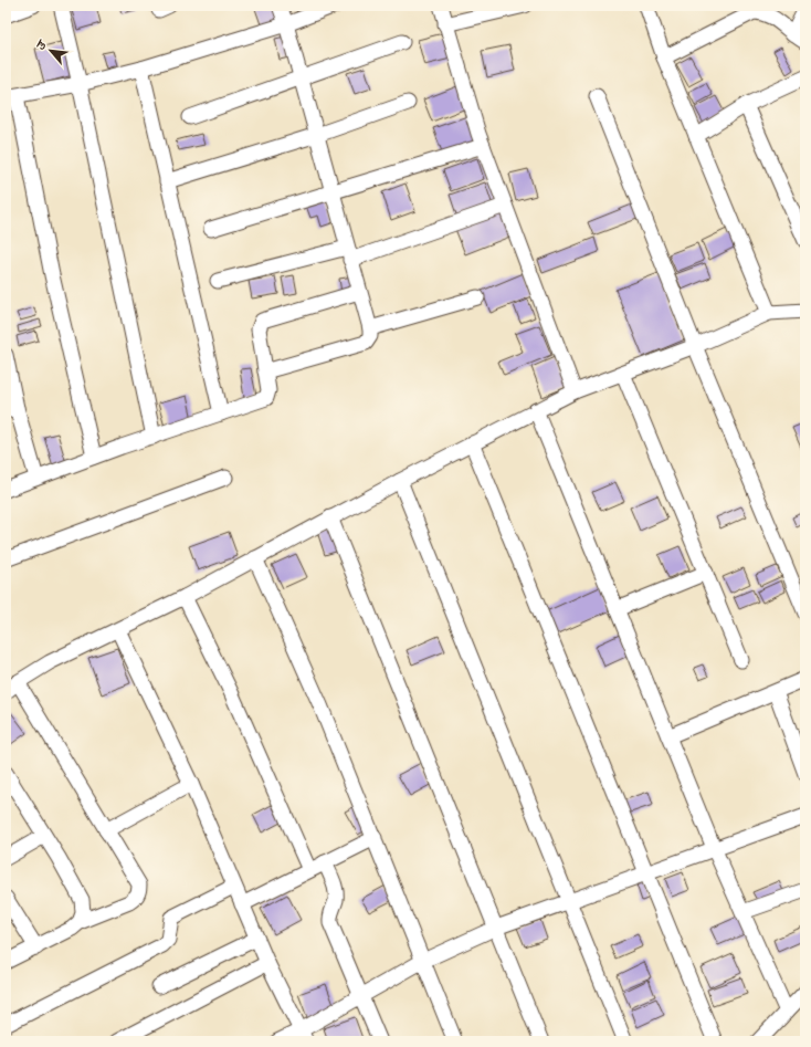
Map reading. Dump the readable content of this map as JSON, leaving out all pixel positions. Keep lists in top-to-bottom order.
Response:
{
  "north": "top left"
}
